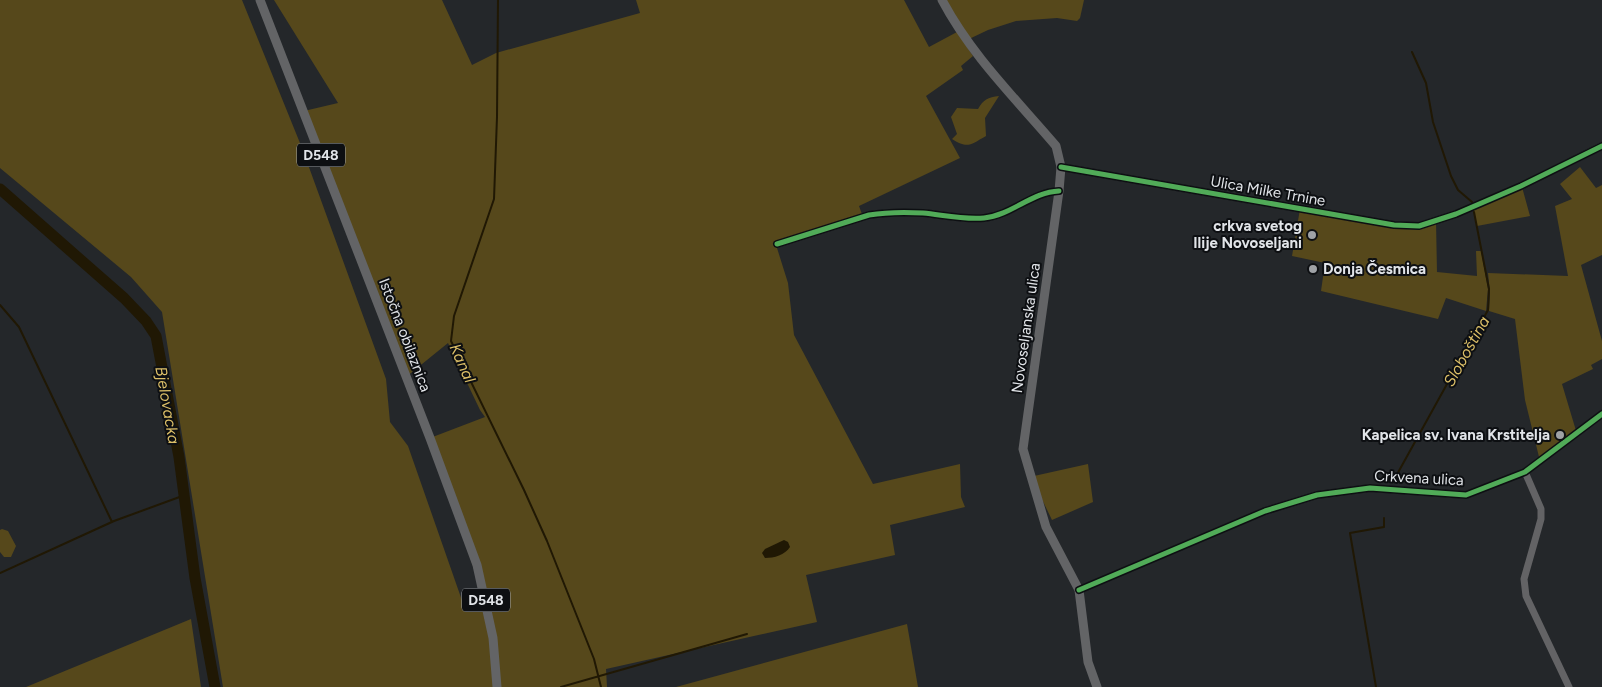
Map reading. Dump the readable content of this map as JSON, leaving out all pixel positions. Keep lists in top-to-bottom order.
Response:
{
  "streets": {
    "main road": ["D548", "Novoseljanska ulica", "Istočna obilaznica"],
    "street": ["Ulica Milke Trnine", "Crkvena ulica"]
  },
  "crossings": [
    ["Ulica Milke Trnine", "Novoseljanska ulica"],
    ["Novoseljanska ulica", "Crkvena ulica"]
  ],
  "water": ["Sloboština", "Kanal", "Bjelovacka"],
  "places": ["crkva svetog Ilije Novoseljani", "Donja Česmica", "Kapelica sv. Ivana Krstitelja"]
}
